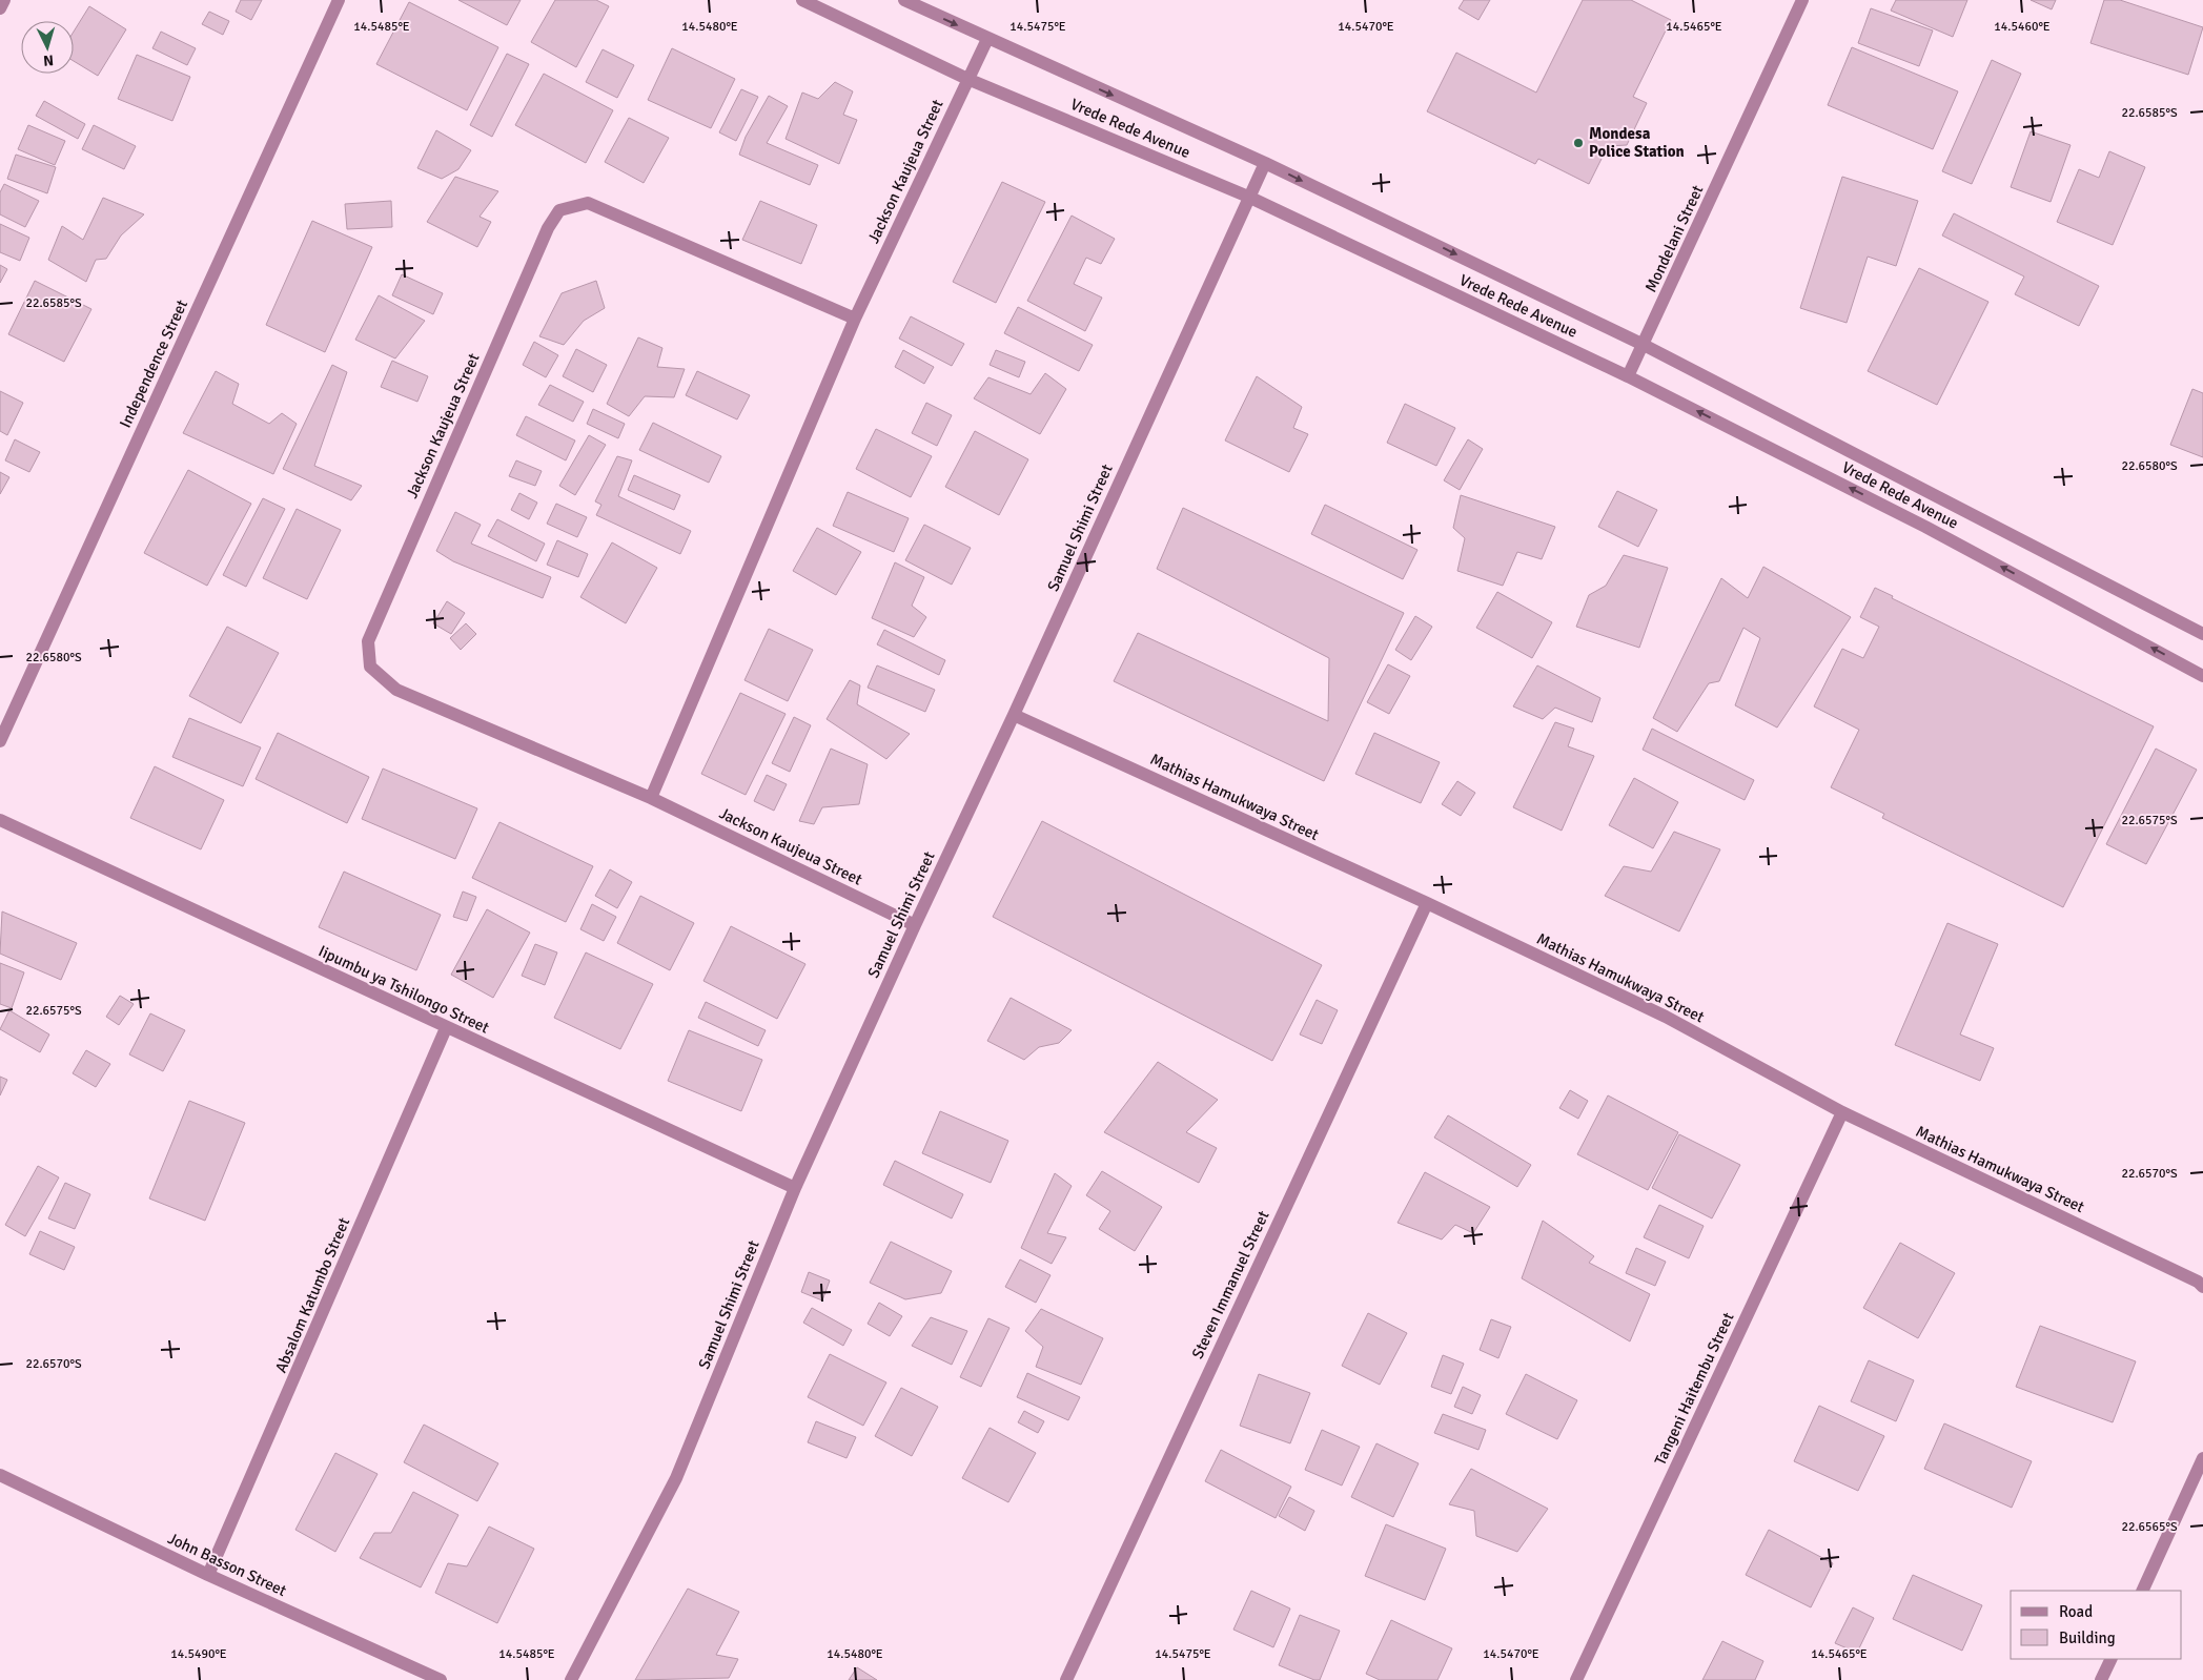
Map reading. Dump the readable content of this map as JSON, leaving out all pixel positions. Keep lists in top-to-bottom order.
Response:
{
  "streets": {
    "street": [
      "Vrede Rede Avenue",
      "Jackson Kaujeua Street",
      "Mondelani Street",
      "Independence Street",
      "Samuel Shimi Street",
      "Mathias Hamukwaya Street",
      "Iipumbu ya Tshilongo Street",
      "Steven Immanuel Street",
      "Absalom Katumbo Street",
      "Tangeni Haitembu Street",
      "John Basson Street"
    ]
  },
  "crossings": [
    ["Vrede Rede Avenue", "Jackson Kaujeua Street"],
    ["Vrede Rede Avenue", "Mondelani Street"],
    ["Vrede Rede Avenue", "Samuel Shimi Street"],
    ["Jackson Kaujeua Street", "Samuel Shimi Street"],
    ["Samuel Shimi Street", "Mathias Hamukwaya Street"],
    ["Samuel Shimi Street", "Iipumbu ya Tshilongo Street"],
    ["Mathias Hamukwaya Street", "Steven Immanuel Street"],
    ["Mathias Hamukwaya Street", "Tangeni Haitembu Street"],
    ["Iipumbu ya Tshilongo Street", "Absalom Katumbo Street"],
    ["Absalom Katumbo Street", "John Basson Street"]
  ],
  "places": ["Mondesa Police Station"],
  "legend": ["Road", "Building"],
  "north": "bottom",
  "coordinates": [
    "14.5485°E",
    "14.5480°E",
    "14.5475°E",
    "14.5470°E",
    "14.5465°E",
    "14.5460°E",
    "22.6585°S",
    "22.6580°S",
    "22.6575°S",
    "22.6570°S",
    "22.6565°S",
    "14.5490°E"
  ]
}
